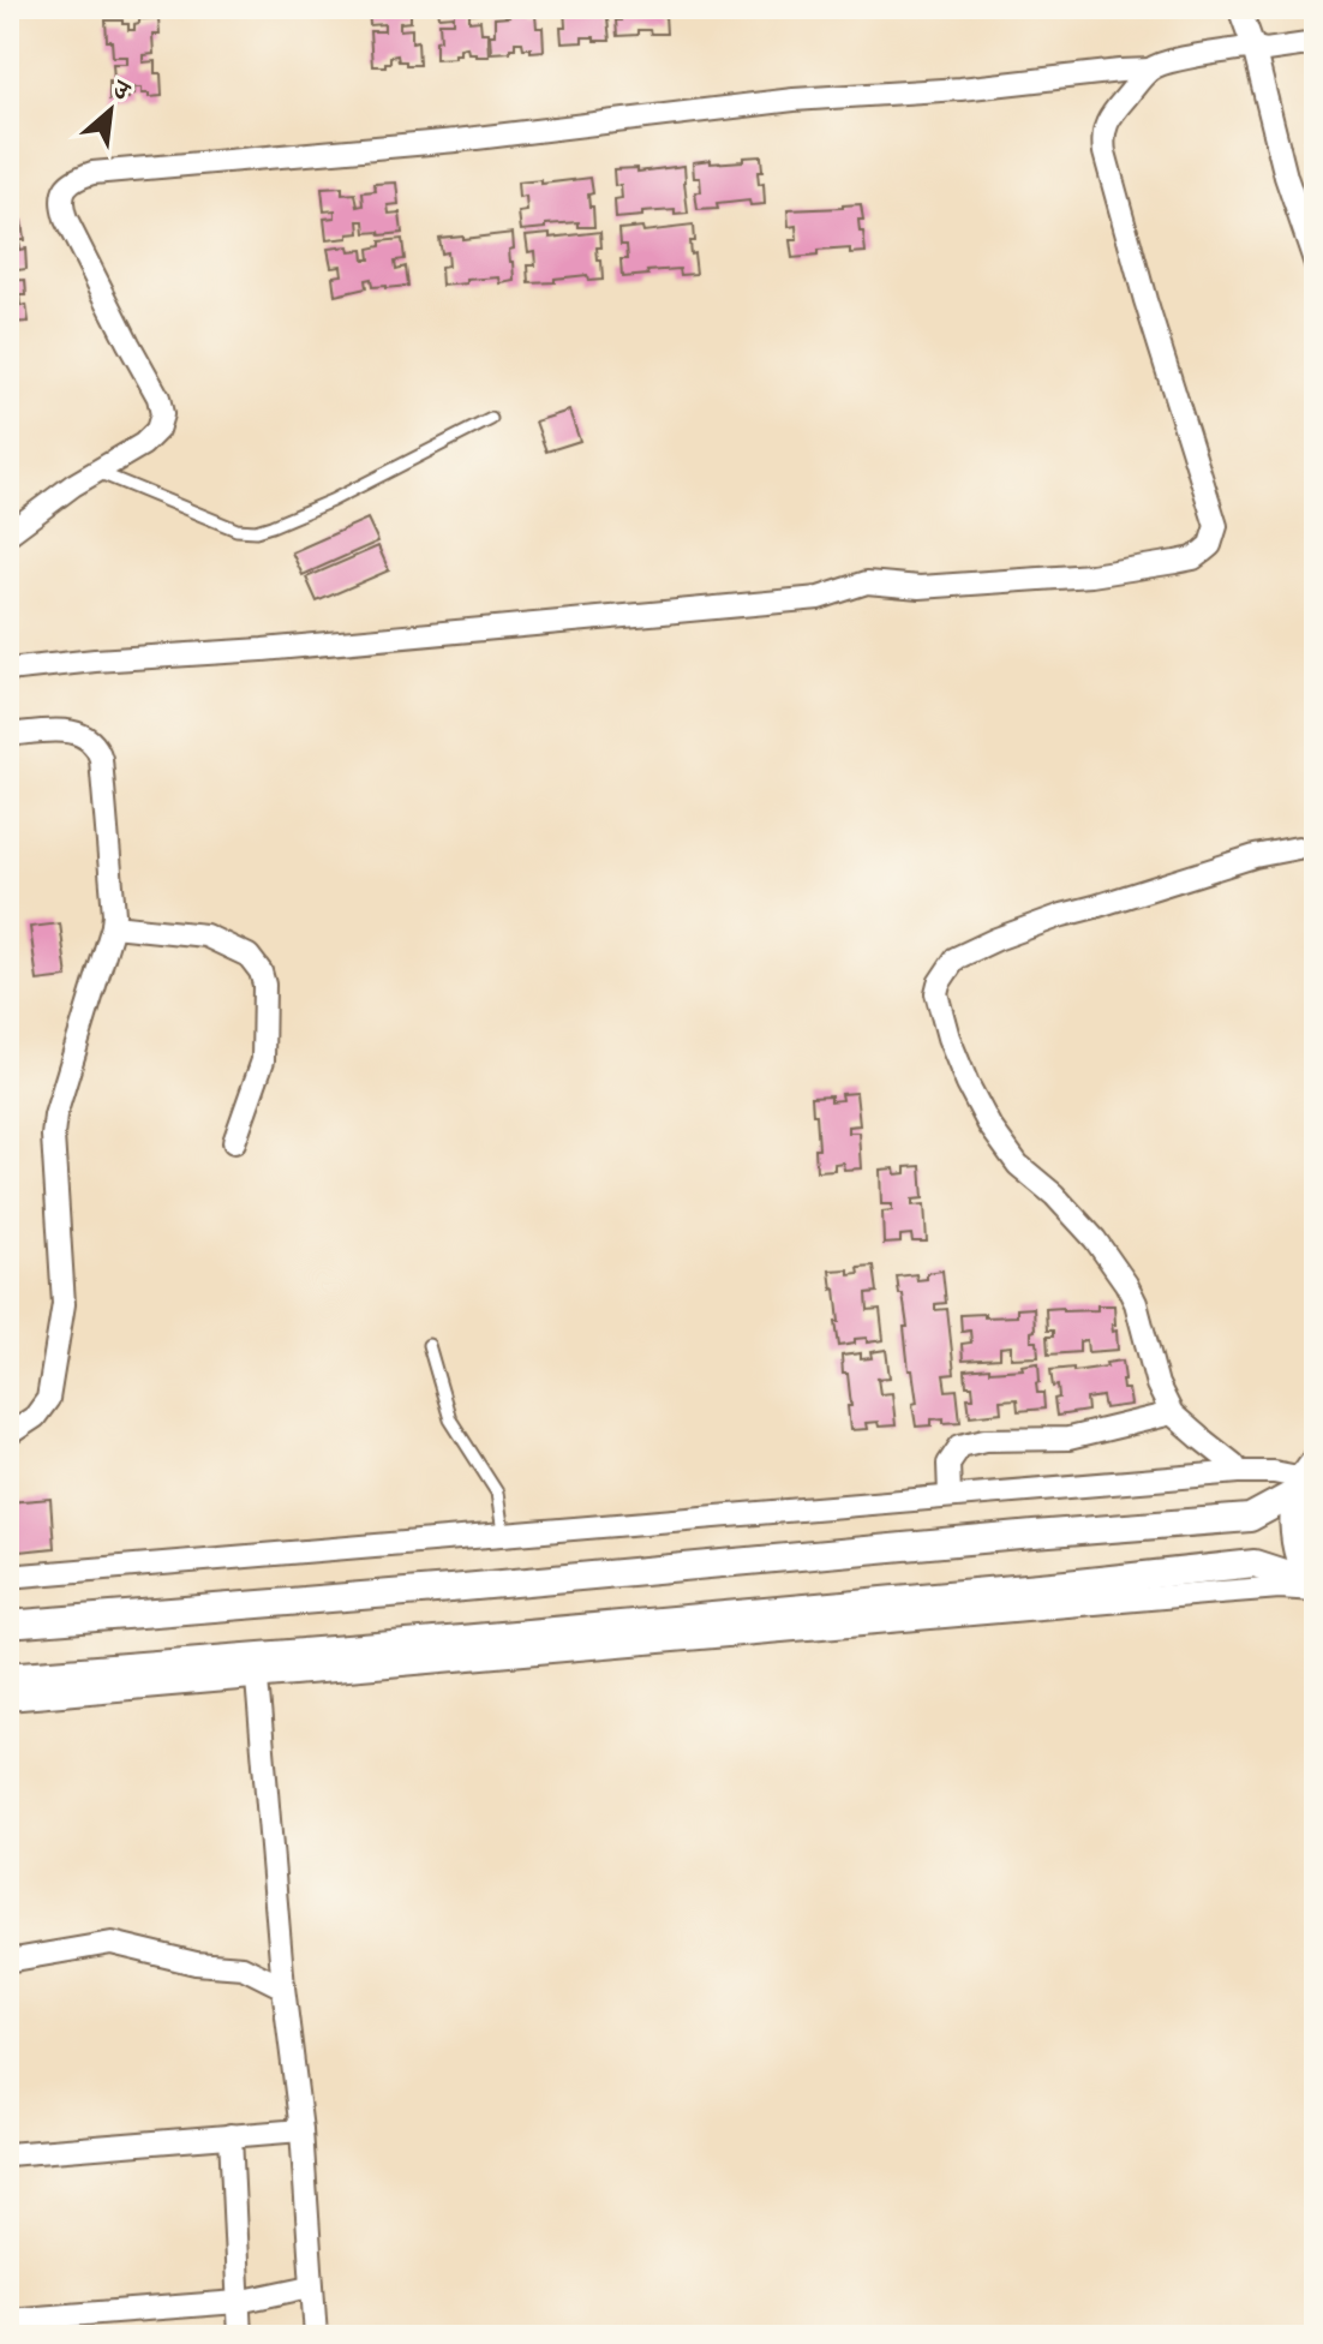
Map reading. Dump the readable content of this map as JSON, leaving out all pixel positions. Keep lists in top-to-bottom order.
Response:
{
  "north": "top right"
}
